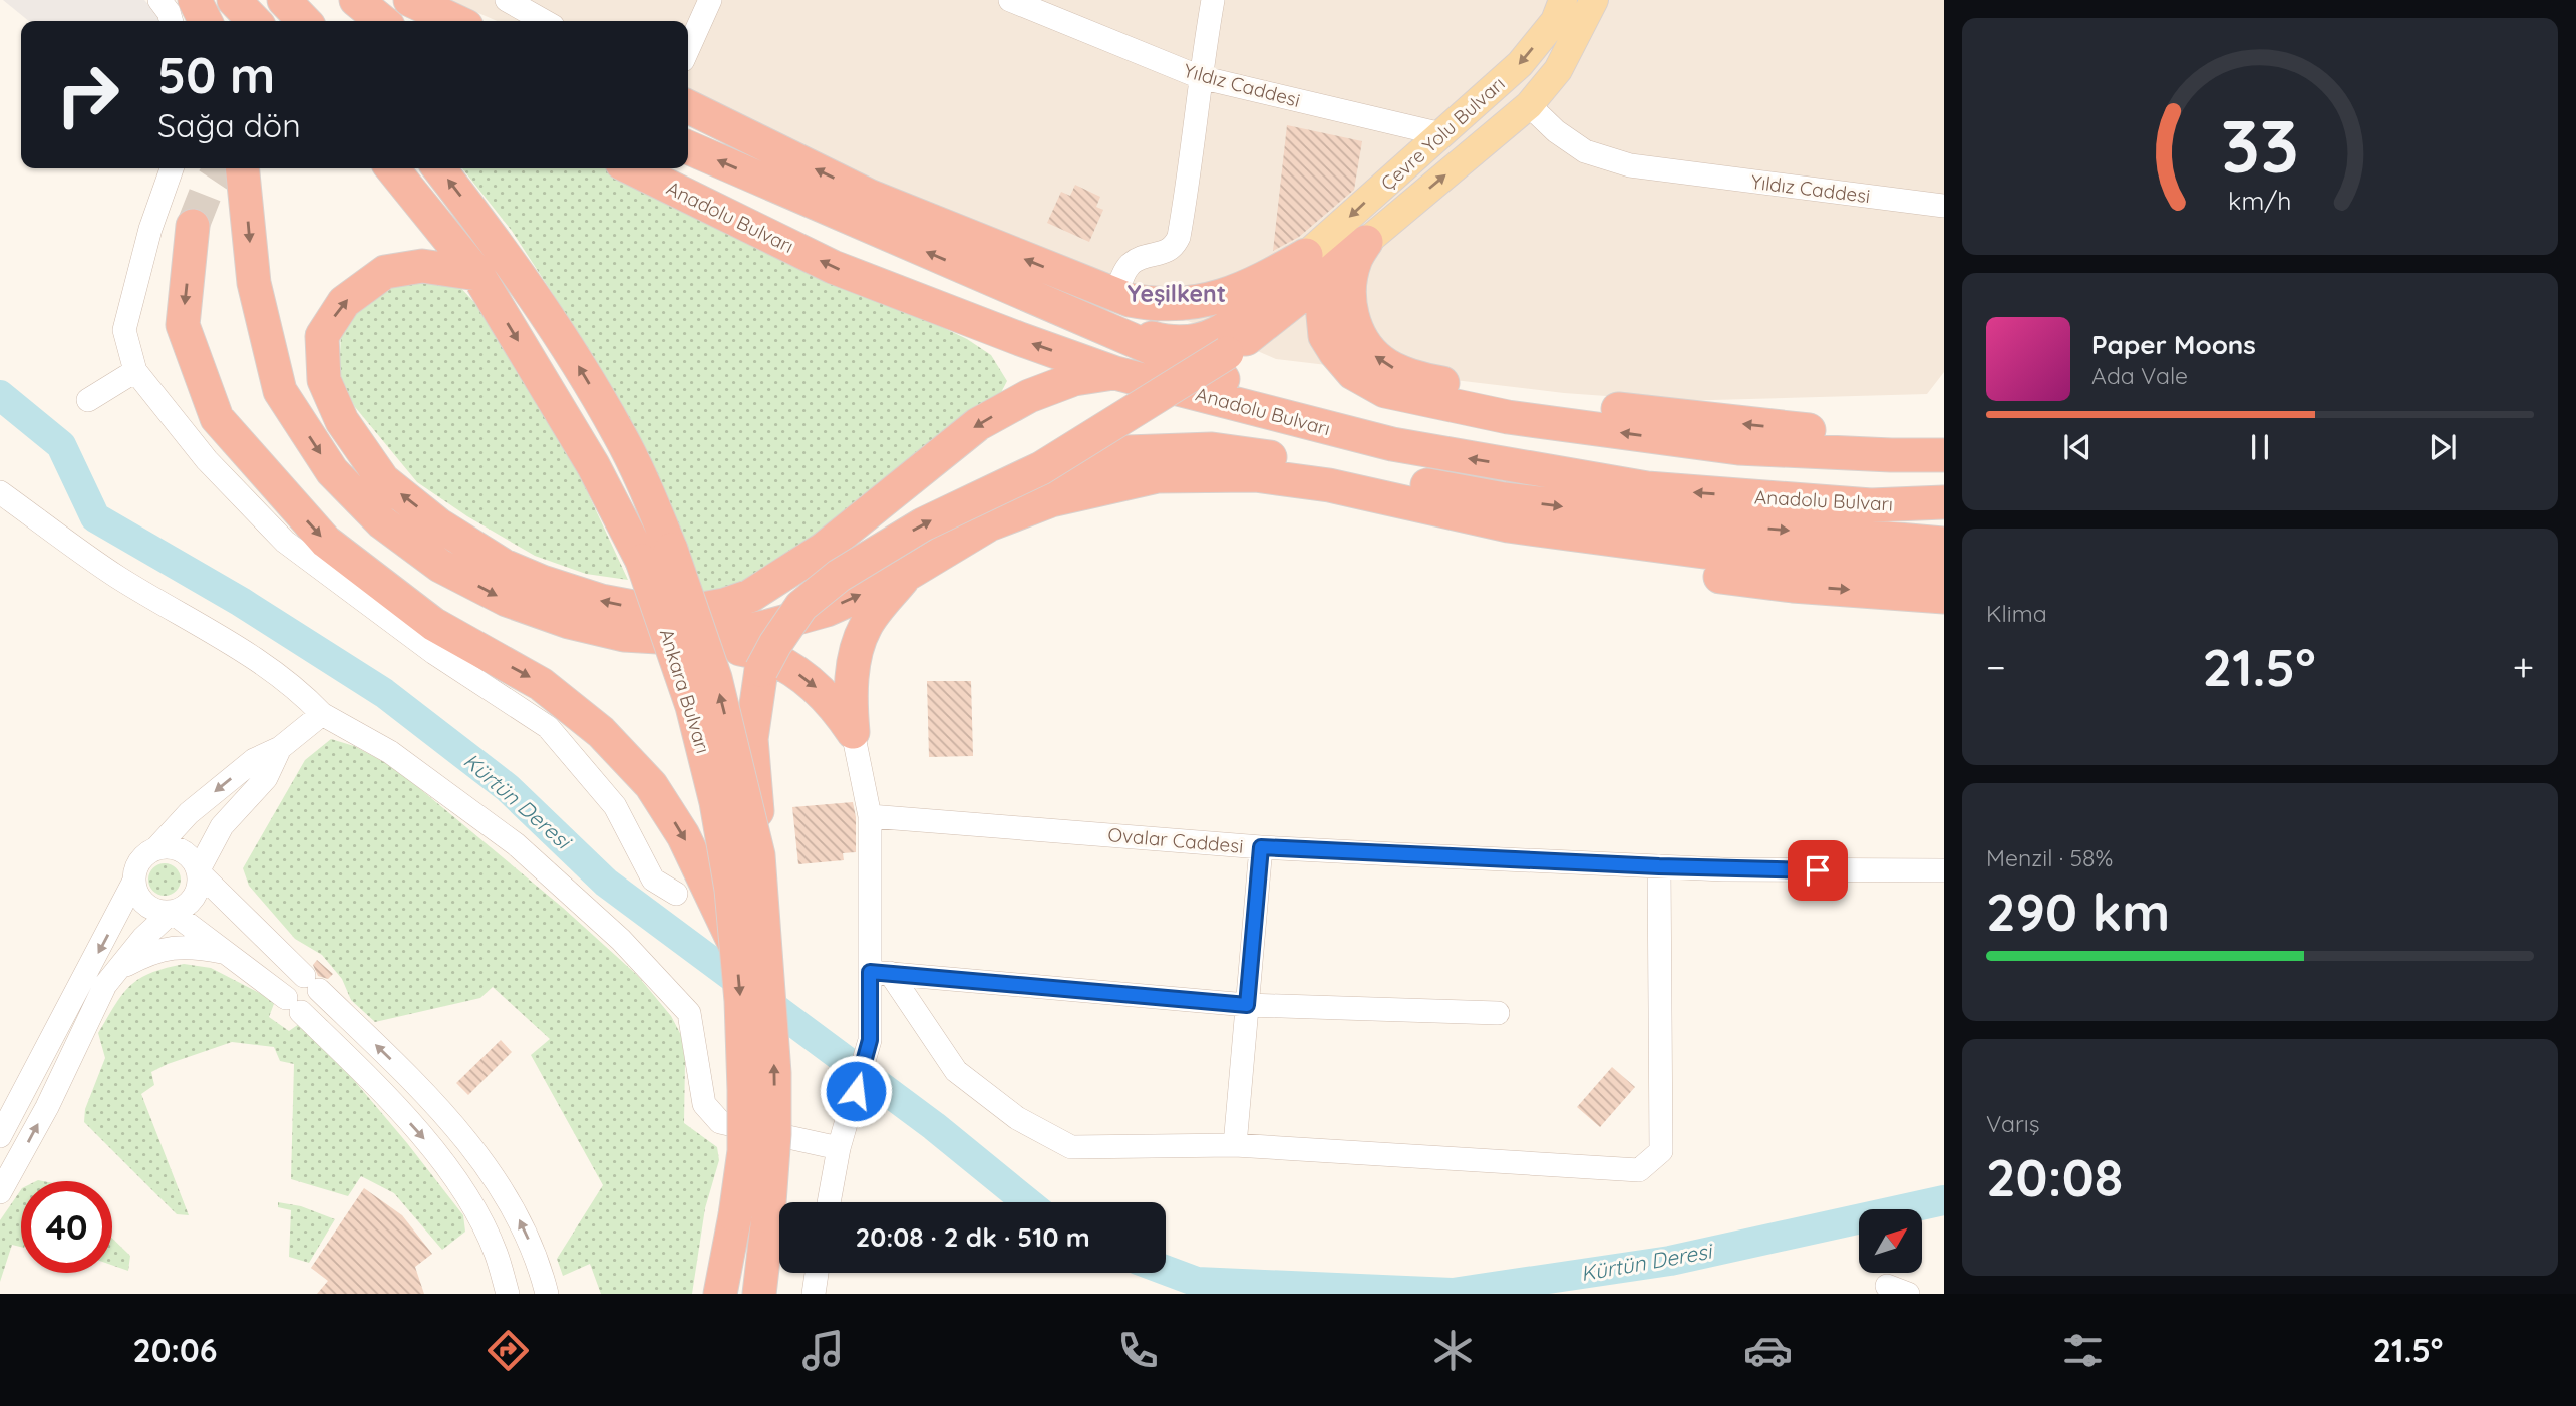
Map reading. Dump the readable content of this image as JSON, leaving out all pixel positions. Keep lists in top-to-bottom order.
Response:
{
  "streets": {
    "highway": ["Anadolu Bulvarı", "Ankara Bulvarı"],
    "main road": ["Çevre Yolu Bulvarı"],
    "street": ["Yıldız Caddesi", "Ovalar Caddesi"]
  },
  "crossings": [
    ["Yıldız Caddesi", "Çevre Yolu Bulvarı"]
  ],
  "districts": ["Yeşilkent"],
  "water": ["Kürtün Deresi"],
  "north": "top right",
  "page": {
    "turn": ["50 m", "Sağa dön"],
    "song": ["Paper Moons", "Ada Vale"],
    "tile": [
      "Klima",
      ["Menzil · 58%", "290 km"],
      ["Varış", "20:08"]
    ],
    "heat": ["−", "21.5°", "+"],
    "limit": "40",
    "trip": "20:08 · 2 dk · 510 m",
    "tabs": ["20:06", "21.5°"],
    "gauge": ["33", "km/h"]
  }
}
